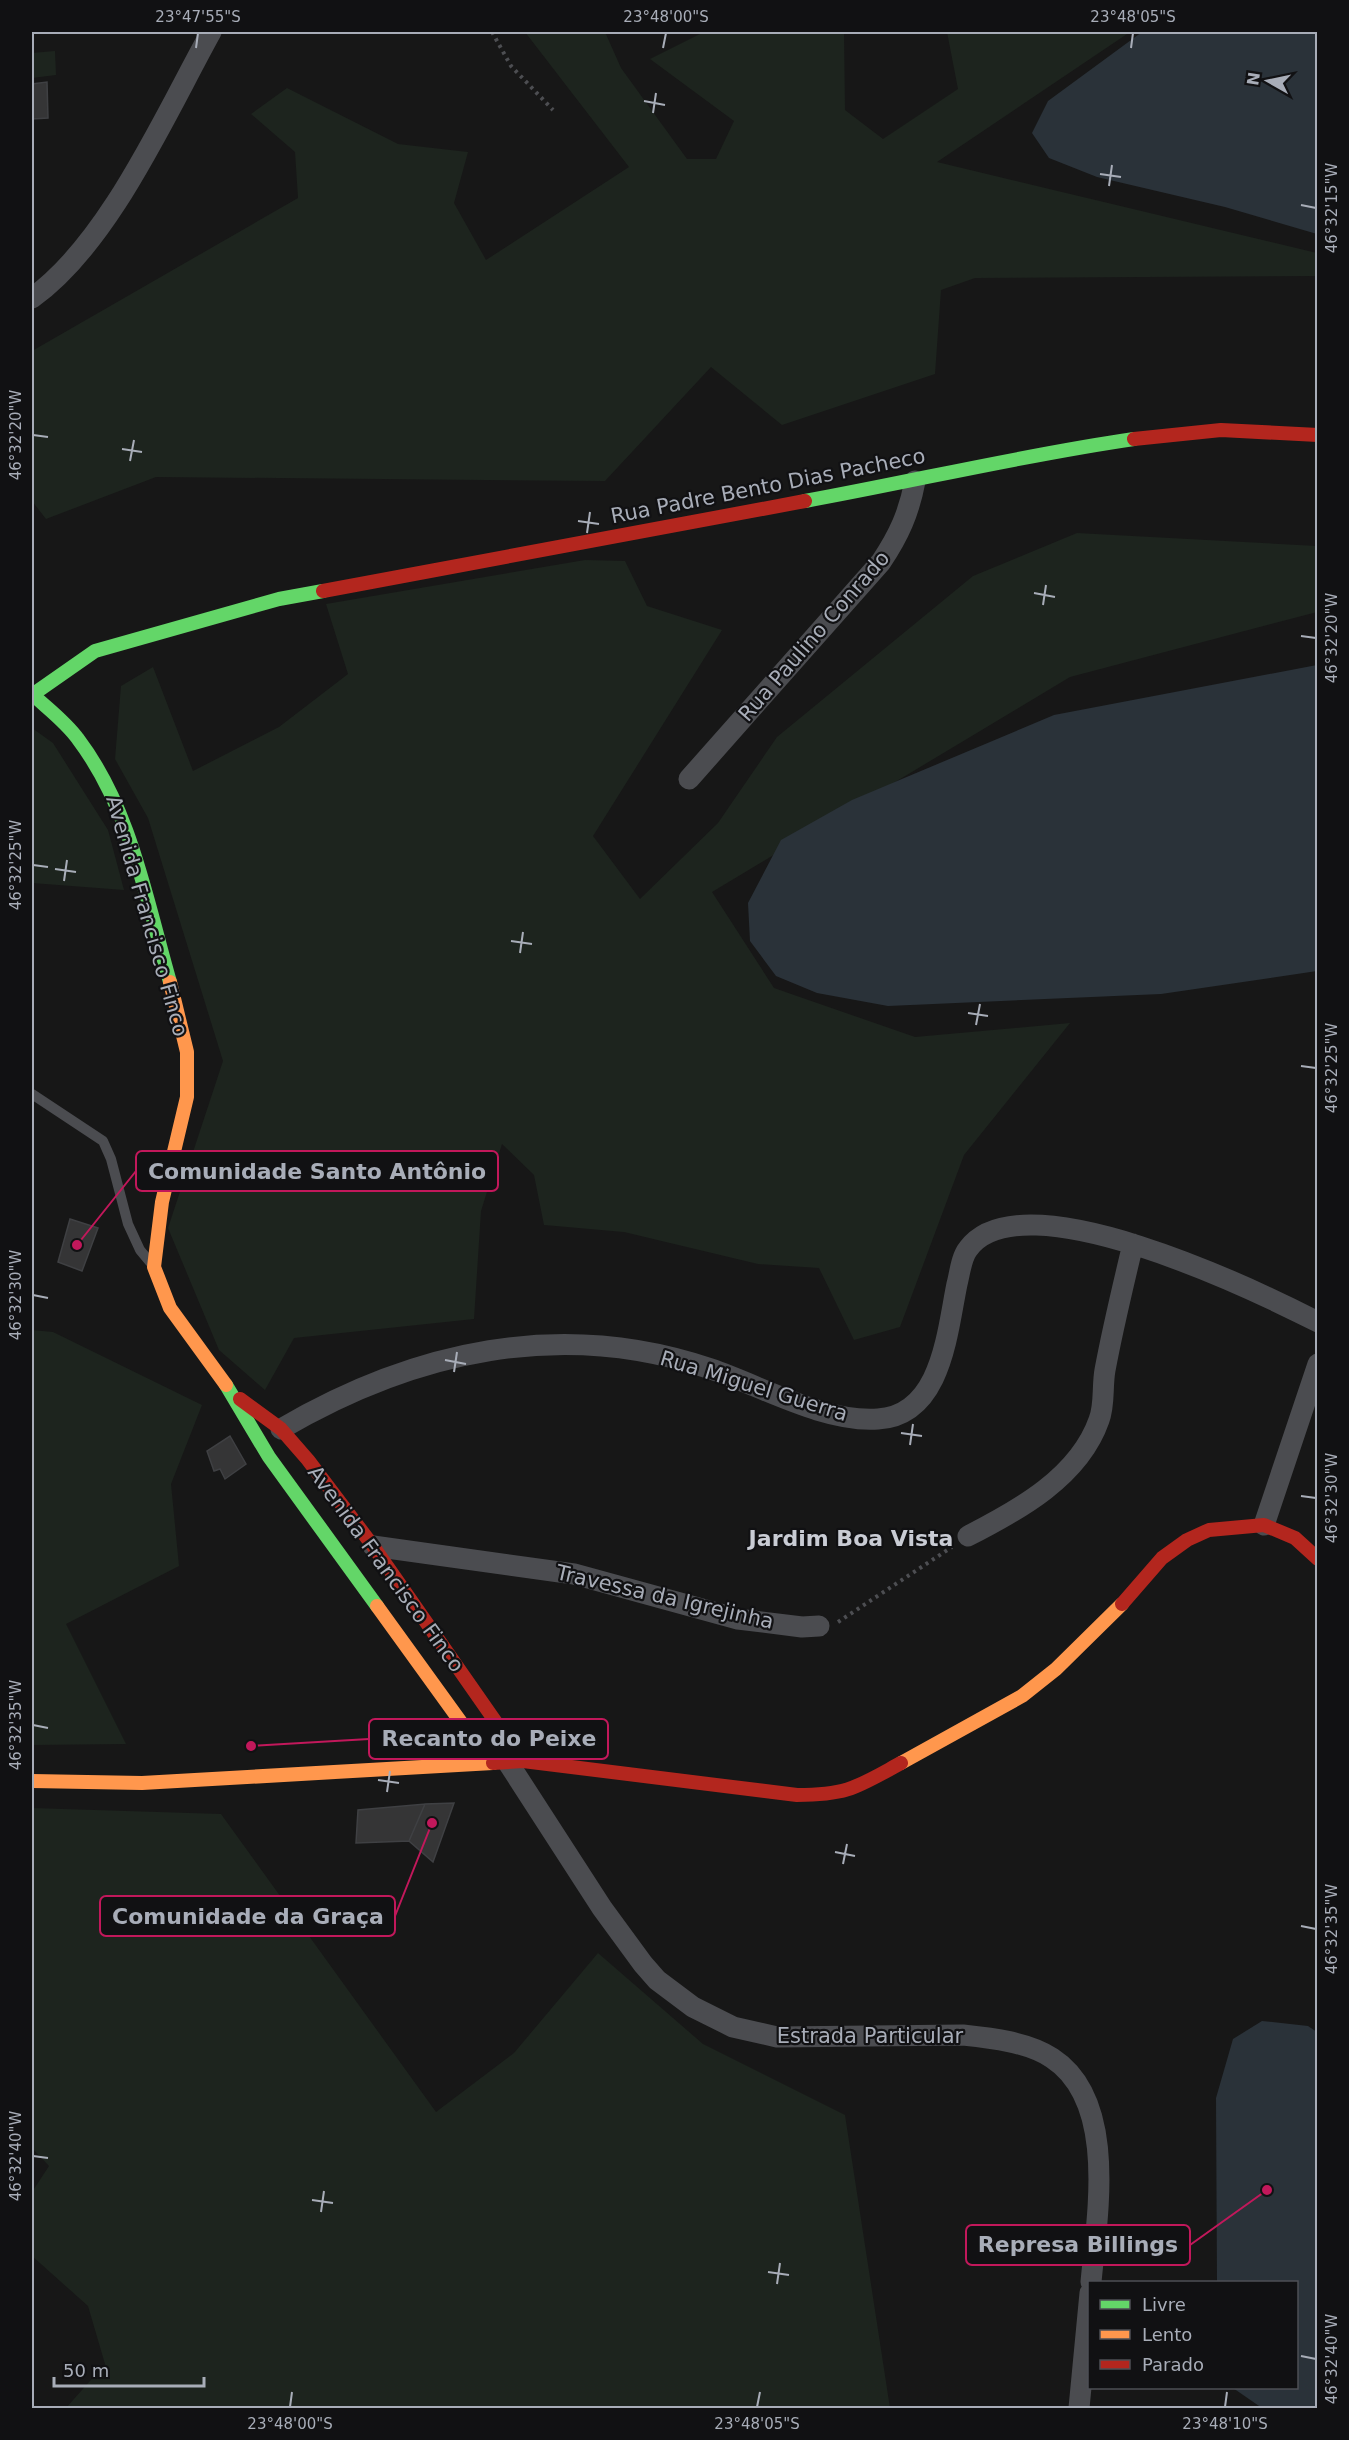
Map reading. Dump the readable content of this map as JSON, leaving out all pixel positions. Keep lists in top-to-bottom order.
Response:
{
  "streets": {
    "street": [
      "Rua Padre Bento Dias Pacheco",
      "Rua Paulino Conrado",
      "Avenida Francisco Finco",
      "Rua Miguel Guerra",
      "Travessa da Igrejinha",
      "Estrada Particular"
    ]
  },
  "crossings": [
    ["Rua Padre Bento Dias Pacheco", "Rua Paulino Conrado"],
    ["Rua Padre Bento Dias Pacheco", "Avenida Francisco Finco"],
    ["Avenida Francisco Finco", "Rua Miguel Guerra"],
    ["Avenida Francisco Finco", "Travessa da Igrejinha"],
    ["Avenida Francisco Finco", "Estrada Particular"]
  ],
  "districts": ["Jardim Boa Vista"],
  "places": [
    "Comunidade Santo Antônio",
    "Recanto do Peixe",
    "Comunidade da Graça",
    "Represa Billings"
  ],
  "legend": ["Livre", "Lento", "Parado"],
  "scale_bar": "50 m",
  "north": "left",
  "coordinates": [
    "23°47'55\"S",
    "23°48'00\"S",
    "23°48'05\"S",
    "46°32'15\"W",
    "46°32'20\"W",
    "46°32'25\"W",
    "46°32'30\"W",
    "46°32'35\"W",
    "46°32'40\"W",
    "23°48'10\"S"
  ]
}
